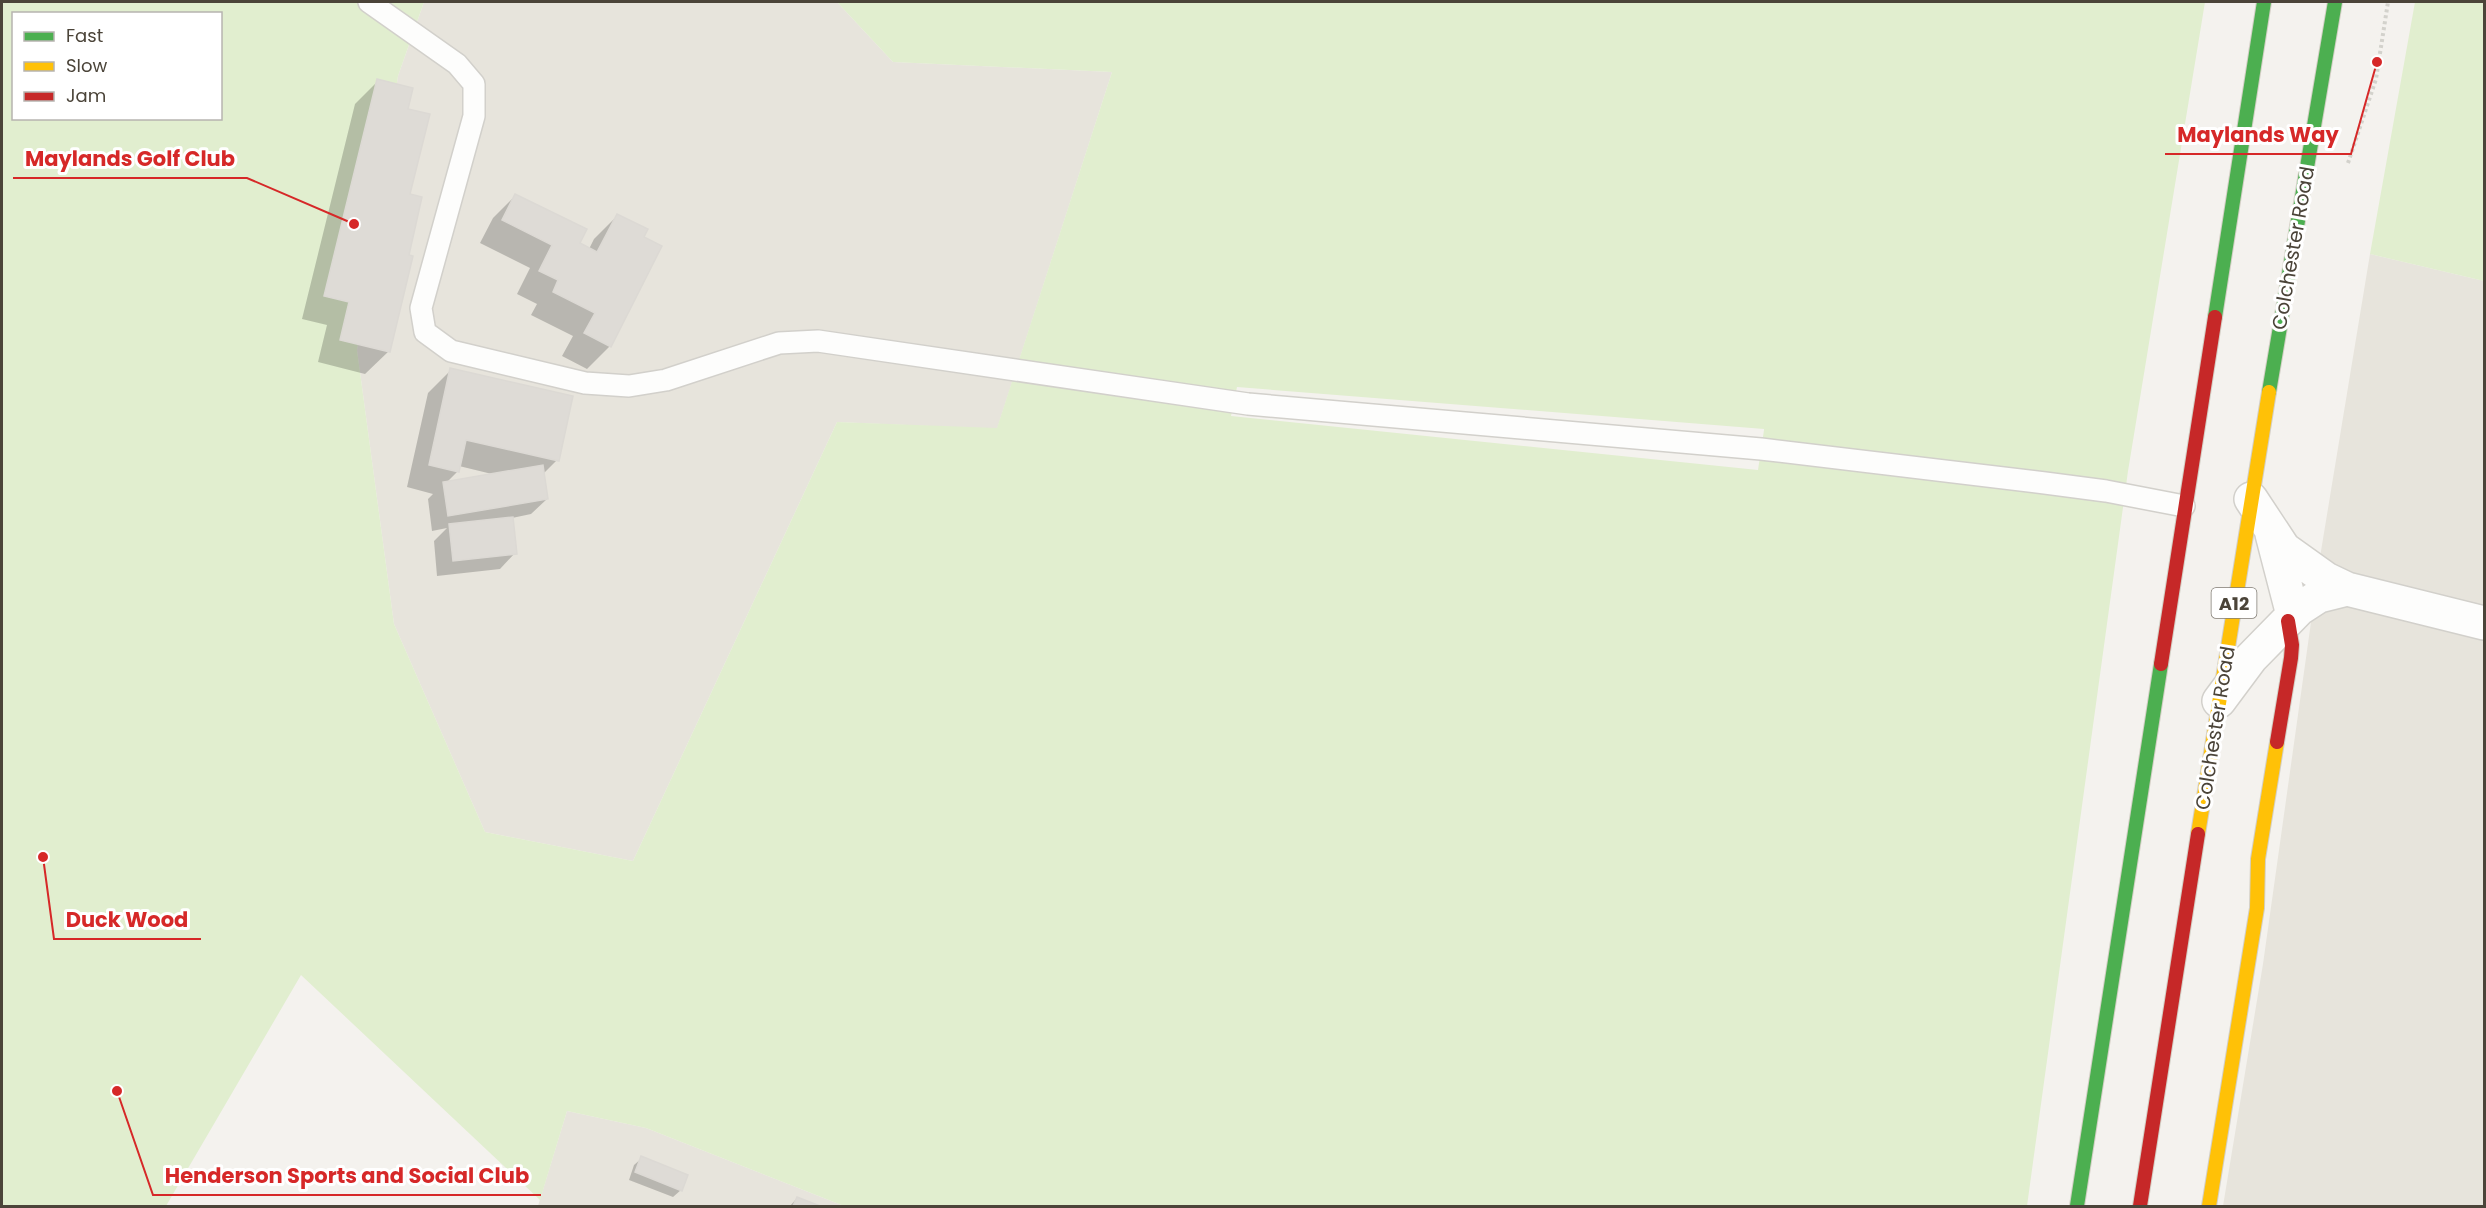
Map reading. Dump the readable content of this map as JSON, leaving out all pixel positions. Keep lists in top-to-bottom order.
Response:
{
  "streets": {
    "main road": ["Colchester Road", "A12"]
  },
  "places": [
    "Maylands Way",
    "Maylands Golf Club",
    "Duck Wood",
    "Henderson Sports and Social Club"
  ],
  "legend": ["Fast", "Slow", "Jam"]
}
